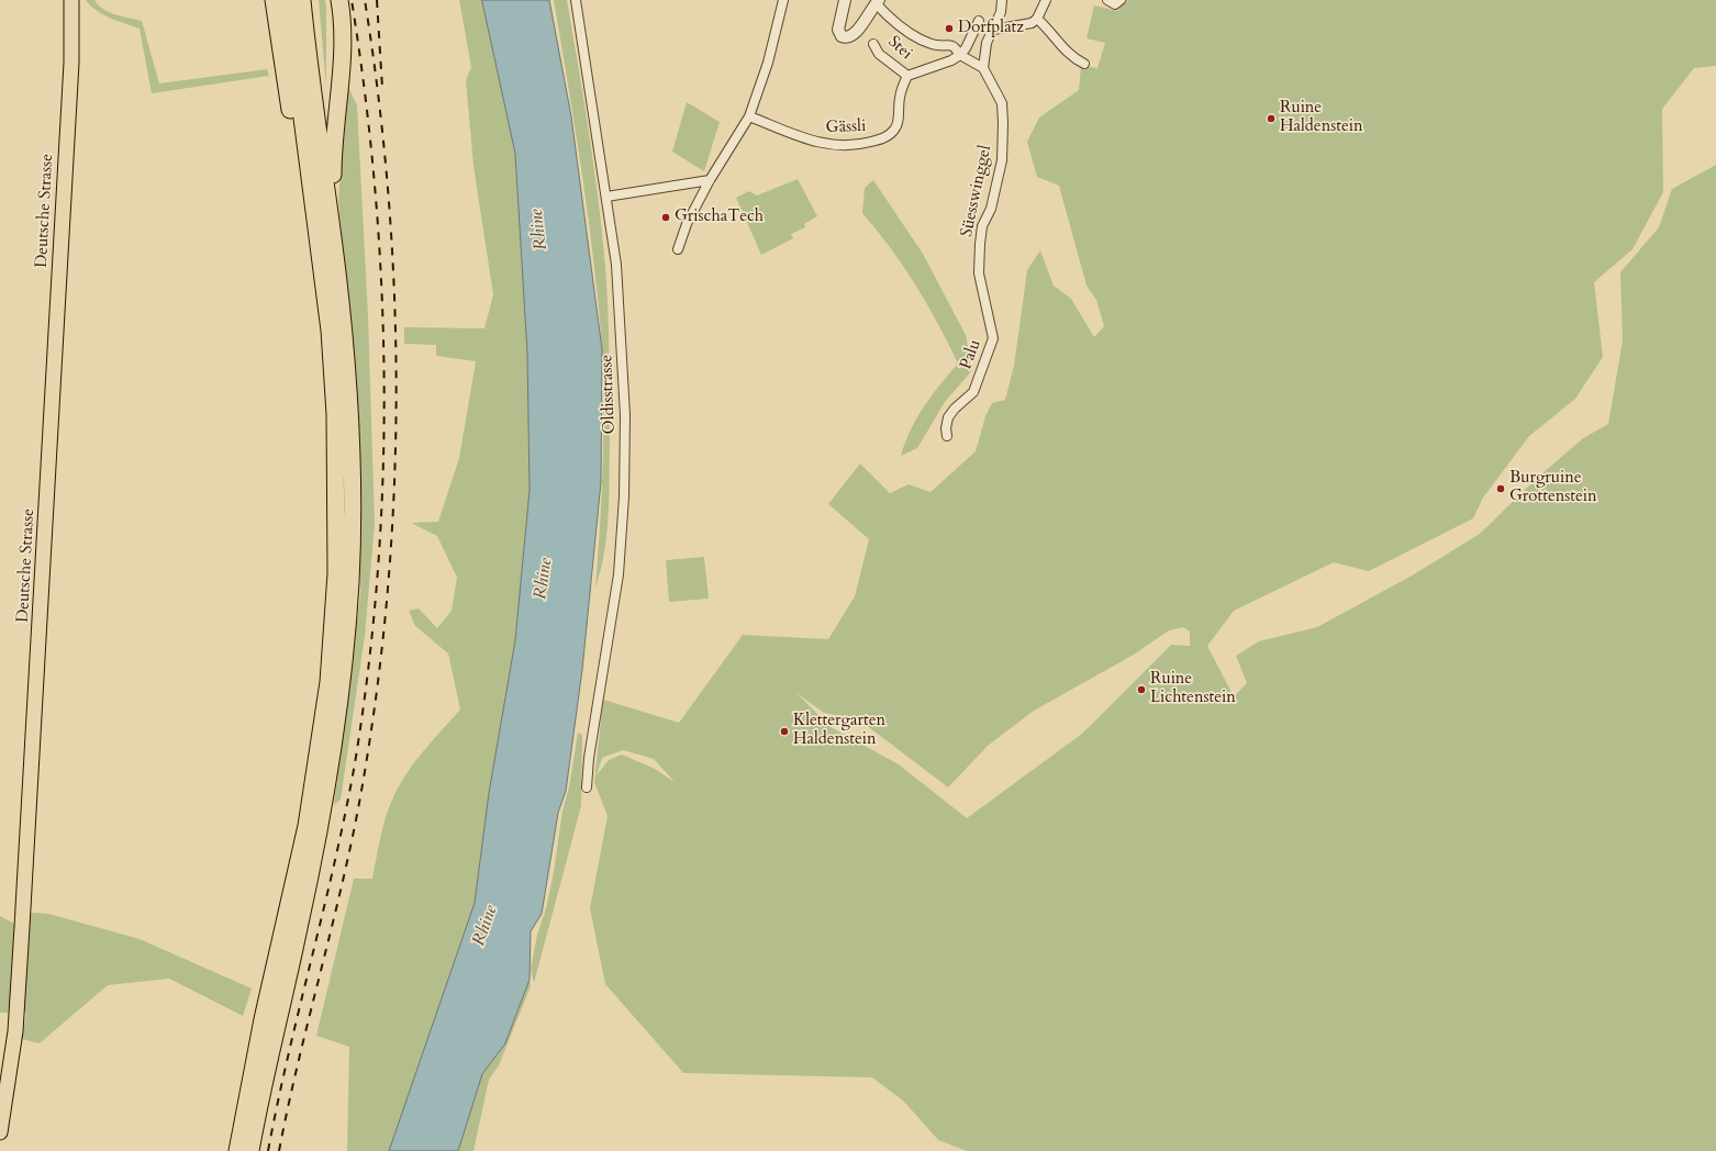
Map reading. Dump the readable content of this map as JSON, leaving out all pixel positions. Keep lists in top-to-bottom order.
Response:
{
  "streets": {
    "main road": ["Deutsche Strasse"],
    "street": [
      "Stei",
      "Gässli",
      "Süesswinggel",
      "Palu",
      "Oldisstrasse"
    ]
  },
  "crossings": [
    ["Stei", "Gässli"],
    ["Süesswinggel", "Palu"]
  ],
  "water": ["Rhine"],
  "places": [
    "Dorfplatz",
    "Ruine Haldenstein",
    "GrischaTech",
    "Burgruine Grottenstein",
    "Ruine Lichtenstein",
    "Klettergarten Haldenstein"
  ]
}
